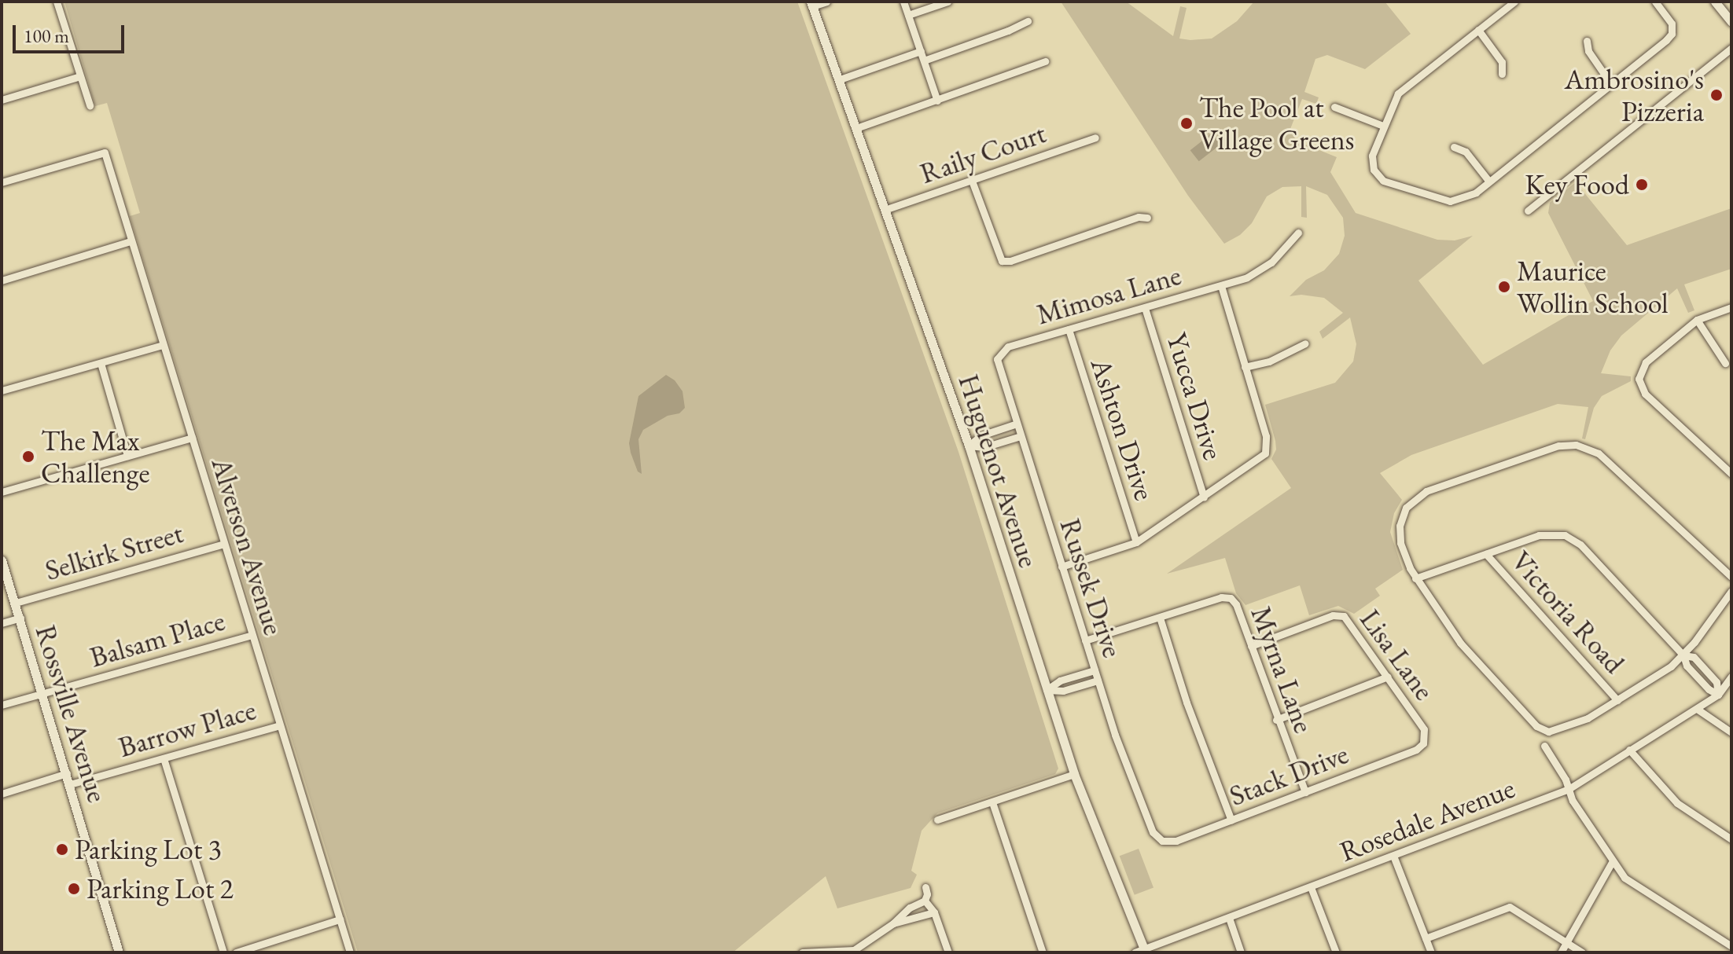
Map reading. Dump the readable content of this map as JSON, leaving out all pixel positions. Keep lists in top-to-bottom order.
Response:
{
  "streets": {
    "street": [
      "Raily Court",
      "Mimosa Lane",
      "Yucca Drive",
      "Ashton Drive",
      "Huguenot Avenue",
      "Alverson Avenue",
      "Selkirk Street",
      "Russek Drive",
      "Victoria Road",
      "Balsam Place",
      "Lisa Lane",
      "Myrna Lane",
      "Rossville Avenue",
      "Barrow Place",
      "Stack Drive",
      "Rosedale Avenue"
    ]
  },
  "crossings": [
    ["Raily Court", "Huguenot Avenue"],
    ["Mimosa Lane", "Yucca Drive"],
    ["Mimosa Lane", "Ashton Drive"],
    ["Mimosa Lane", "Russek Drive"],
    ["Huguenot Avenue", "Rosedale Avenue"],
    ["Alverson Avenue", "Selkirk Street"],
    ["Alverson Avenue", "Balsam Place"],
    ["Alverson Avenue", "Barrow Place"],
    ["Selkirk Street", "Rossville Avenue"],
    ["Russek Drive", "Stack Drive"],
    ["Balsam Place", "Rossville Avenue"],
    ["Lisa Lane", "Myrna Lane"],
    ["Lisa Lane", "Stack Drive"],
    ["Myrna Lane", "Stack Drive"],
    ["Rossville Avenue", "Barrow Place"]
  ],
  "places": [
    "Ambrosino's Pizzeria",
    "The Pool at Village Greens",
    "Key Food",
    "Maurice Wollin School",
    "The Max Challenge",
    "Parking Lot 3",
    "Parking Lot 2"
  ],
  "scale_bar": "100 m"
}
